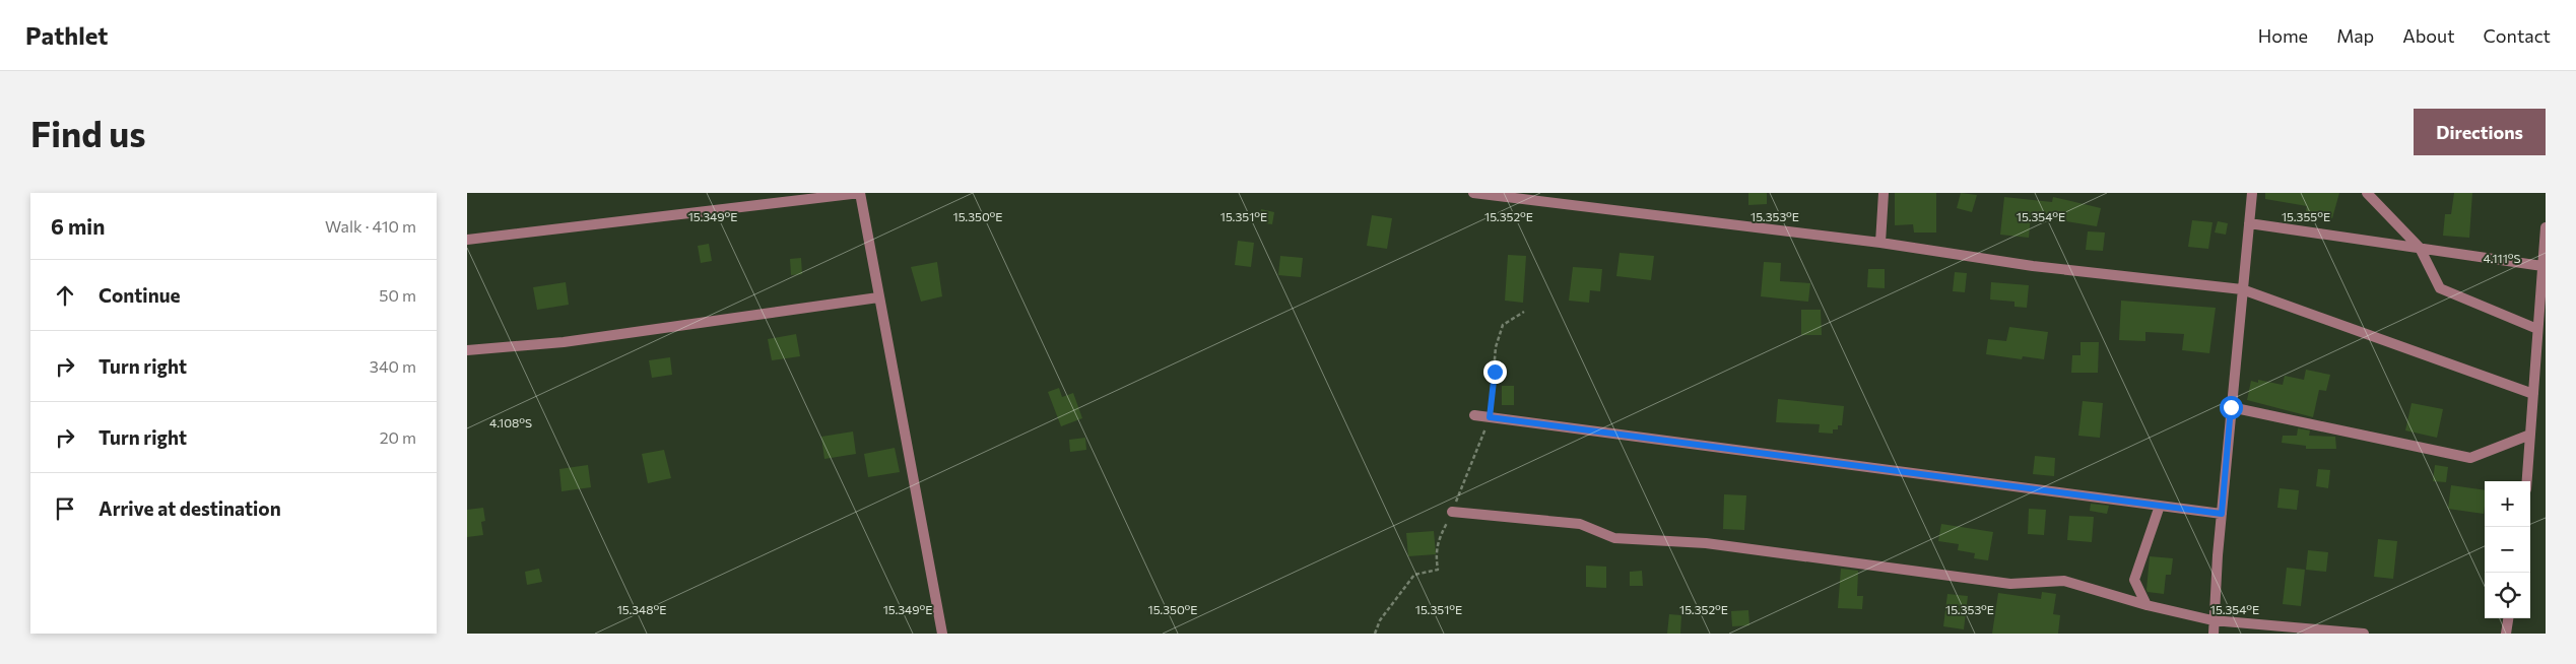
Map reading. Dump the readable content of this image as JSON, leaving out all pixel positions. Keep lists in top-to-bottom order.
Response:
{
  "page": {
    "header": "Pathlet",
    "nav": [
      "Home",
      "Map",
      "About",
      "Contact"
    ],
    "buttons": "Directions",
    "title": "Find us",
    "heading": ["6 min", "Walk · 410 m"],
    "list": [
      ["Continue", "50 m"],
      ["Turn right", "340 m"],
      ["Turn right", "20 m"],
      "Arrive at destination"
    ],
    "map_buttons": ["+", "−"]
  },
  "coordinates": [
    "15.349°E",
    "15.350°E",
    "15.351°E",
    "15.352°E",
    "15.353°E",
    "15.354°E",
    "15.355°E",
    "4.111°S",
    "4.108°S",
    "15.348°E"
  ]
}
